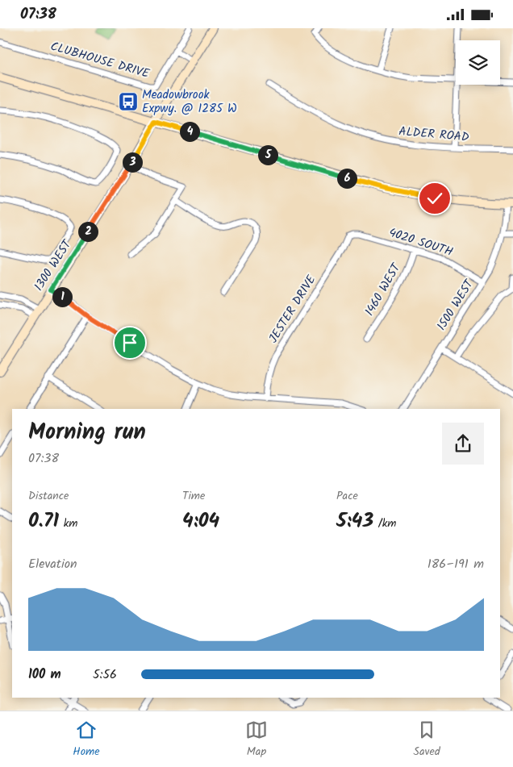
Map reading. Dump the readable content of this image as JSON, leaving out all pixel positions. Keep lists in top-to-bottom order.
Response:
{
  "streets": {
    "main road": ["1300 WEST"],
    "street": [
      "CLUBHOUSE DRIVE",
      "ALDER ROAD",
      "4020 SOUTH",
      "1460 WEST",
      "1500 WEST",
      "JESTER DRIVE"
    ]
  },
  "crossings": [
    ["4020 SOUTH", "1460 WEST"],
    ["4020 SOUTH", "1500 WEST"],
    ["4020 SOUTH", "JESTER DRIVE"]
  ],
  "places": {
    "bus stop": ["Meadowbrook Expwy. @ 1285 W"]
  },
  "page": {
    "status": "07:38",
    "pins": [
      "4",
      "5",
      "3",
      "6",
      "2",
      "1"
    ],
    "heading": ["Morning run", "07:38"],
    "stats": [
      ["Distance", "0.71 km"],
      ["Time", "4:04"],
      ["Pace", "5:43 /km"]
    ],
    "chart": ["Elevation", "186–191 m"],
    "list": [
      {
        "name": "100 m",
        "note": "5:56"
      }
    ],
    "tabs": ["Home", "Map", "Saved"]
  }
}
